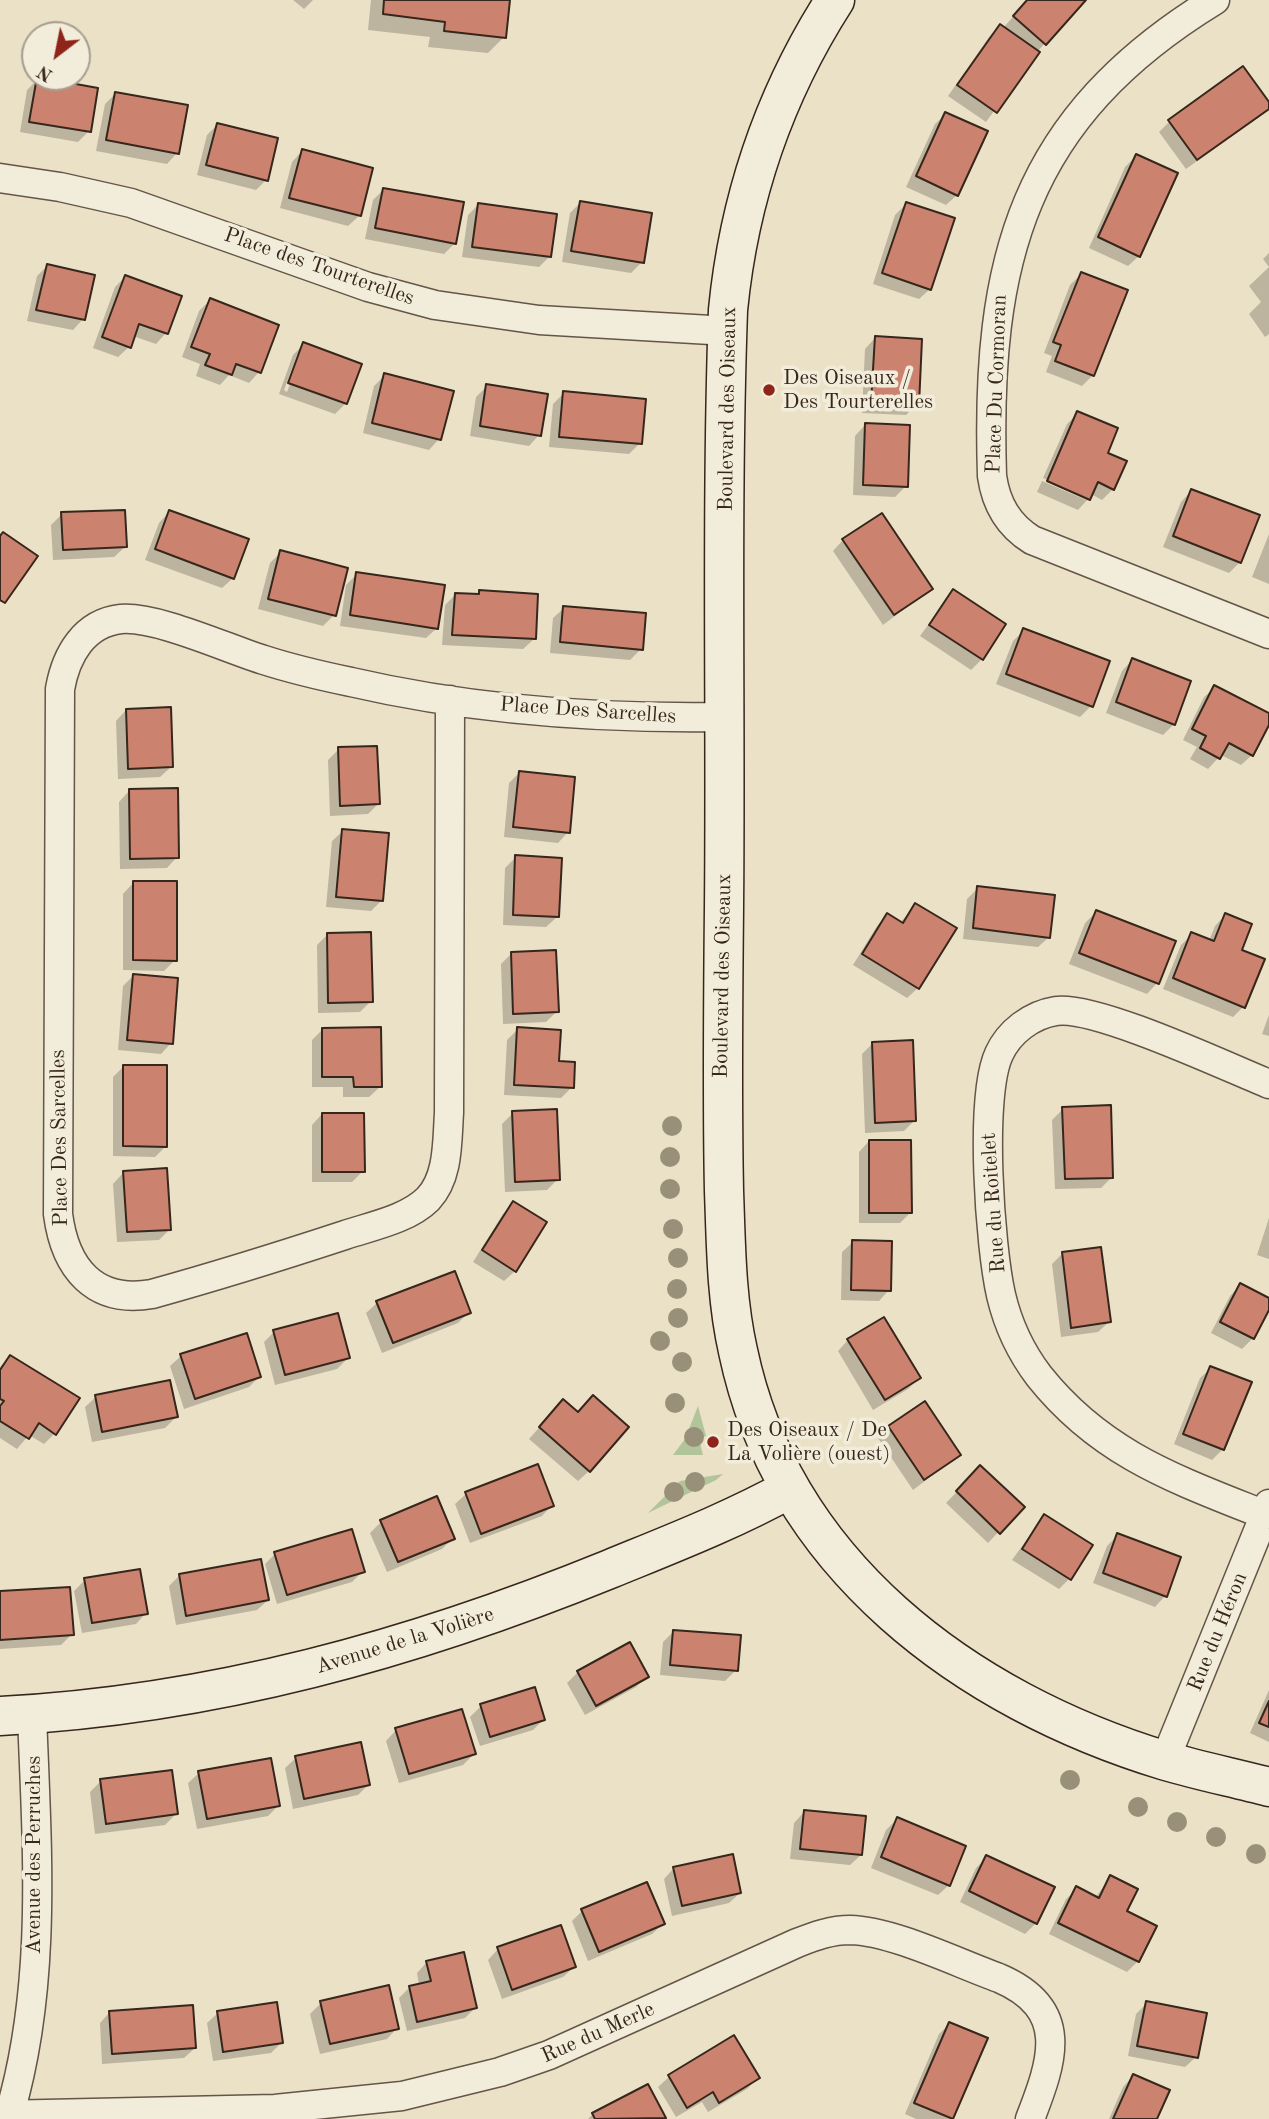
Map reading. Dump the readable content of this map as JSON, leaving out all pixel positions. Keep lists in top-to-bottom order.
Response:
{
  "streets": {
    "street": [
      "Place des Tourterelles",
      "Place Du Cormoran",
      "Boulevard des Oiseaux",
      "Place Des Sarcelles",
      "Rue du Roitelet",
      "Rue du Héron",
      "Avenue de la Volière",
      "Avenue des Perruches",
      "Rue du Merle"
    ]
  },
  "crossings": [
    ["Place des Tourterelles", "Boulevard des Oiseaux"],
    ["Boulevard des Oiseaux", "Place Des Sarcelles"],
    ["Boulevard des Oiseaux", "Rue du Héron"],
    ["Boulevard des Oiseaux", "Avenue de la Volière"],
    ["Rue du Roitelet", "Rue du Héron"],
    ["Avenue de la Volière", "Avenue des Perruches"],
    ["Avenue des Perruches", "Rue du Merle"]
  ],
  "places": ["Des Oiseaux / Des Tourterelles", "Des Oiseaux / De La Volière (ouest)"],
  "north": "bottom left"
}
